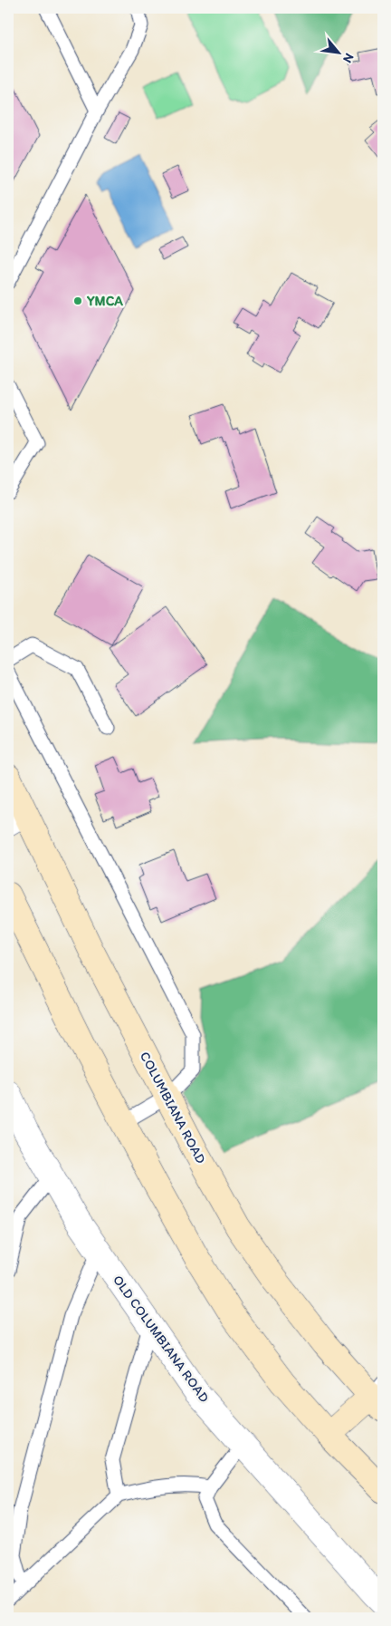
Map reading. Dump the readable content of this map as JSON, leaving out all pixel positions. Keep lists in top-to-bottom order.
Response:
{
  "streets": {
    "main road": ["COLUMBIANA ROAD"],
    "street": ["OLD COLUMBIANA ROAD"]
  },
  "places": ["YMCA"],
  "north": "bottom right"
}
